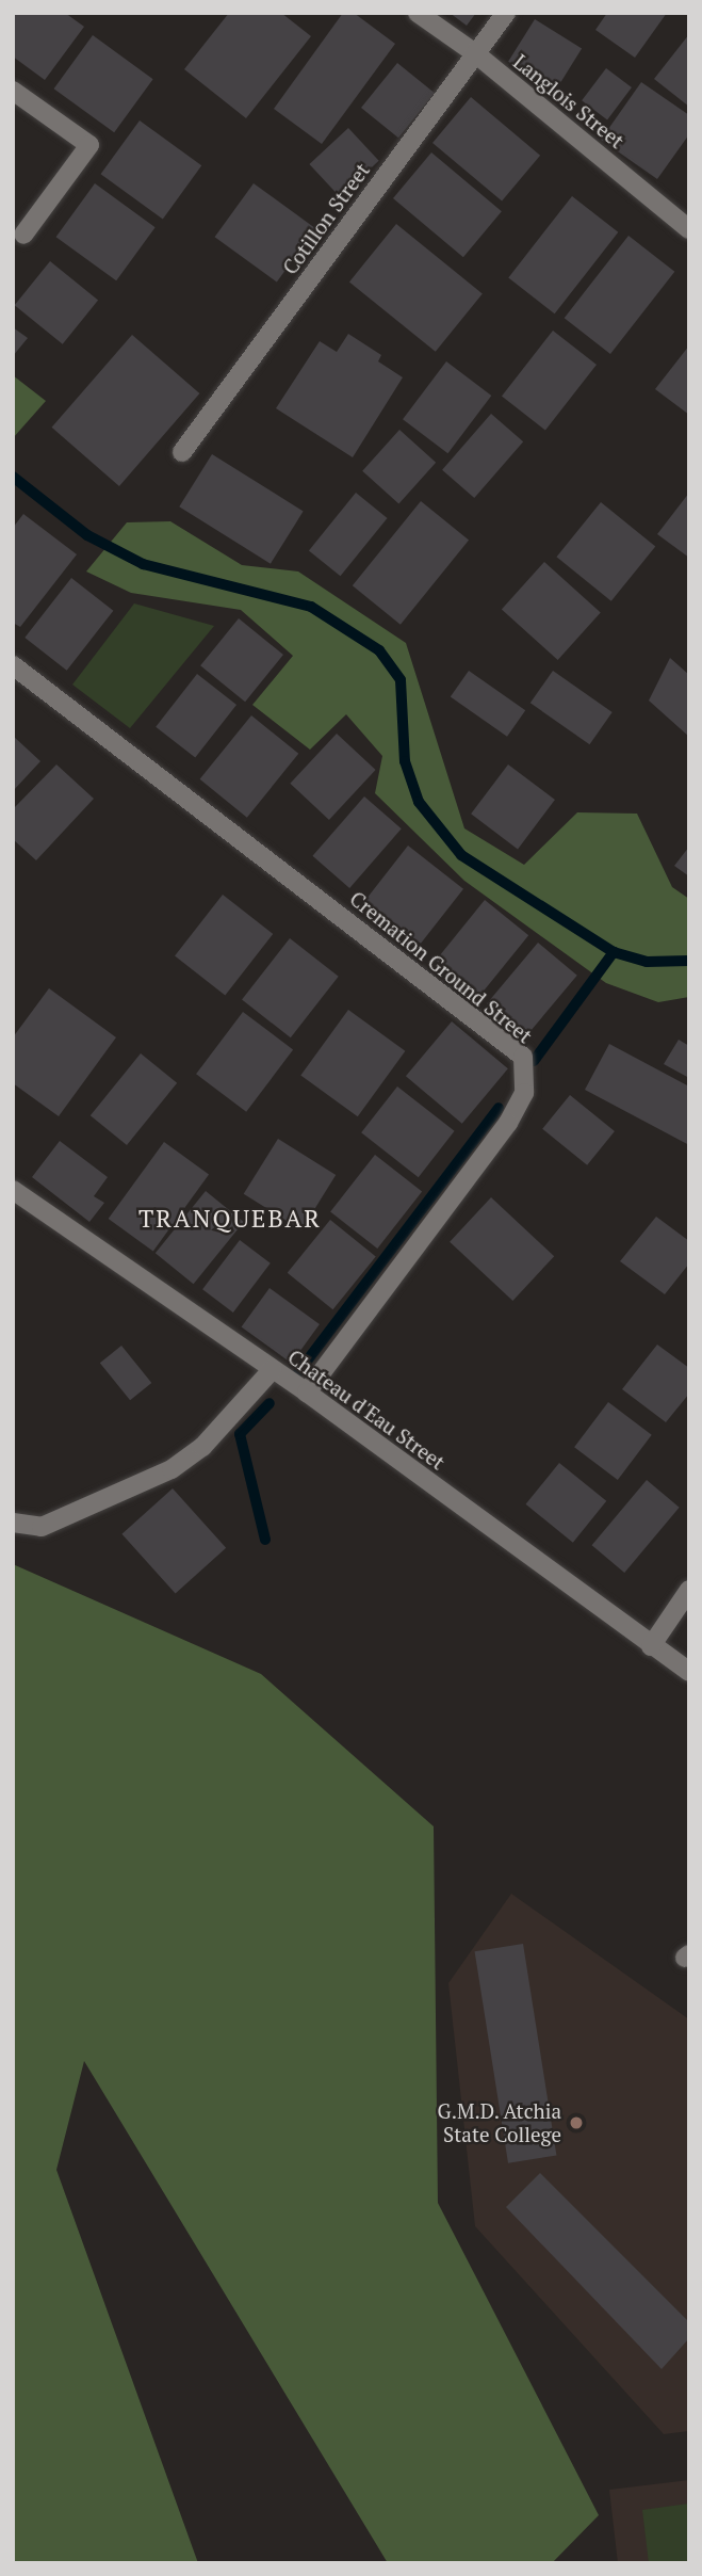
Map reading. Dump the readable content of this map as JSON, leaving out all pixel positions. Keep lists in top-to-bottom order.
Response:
{
  "streets": {
    "street": [
      "Langlois Street",
      "Cotillon Street",
      "Cremation Ground Street",
      "Chateau d'Eau Street"
    ]
  },
  "crossings": [
    ["Langlois Street", "Cotillon Street"],
    ["Cremation Ground Street", "Chateau d'Eau Street"]
  ],
  "districts": ["TRANQUEBAR"],
  "places": ["G.M.D. Atchia State College"]
}
